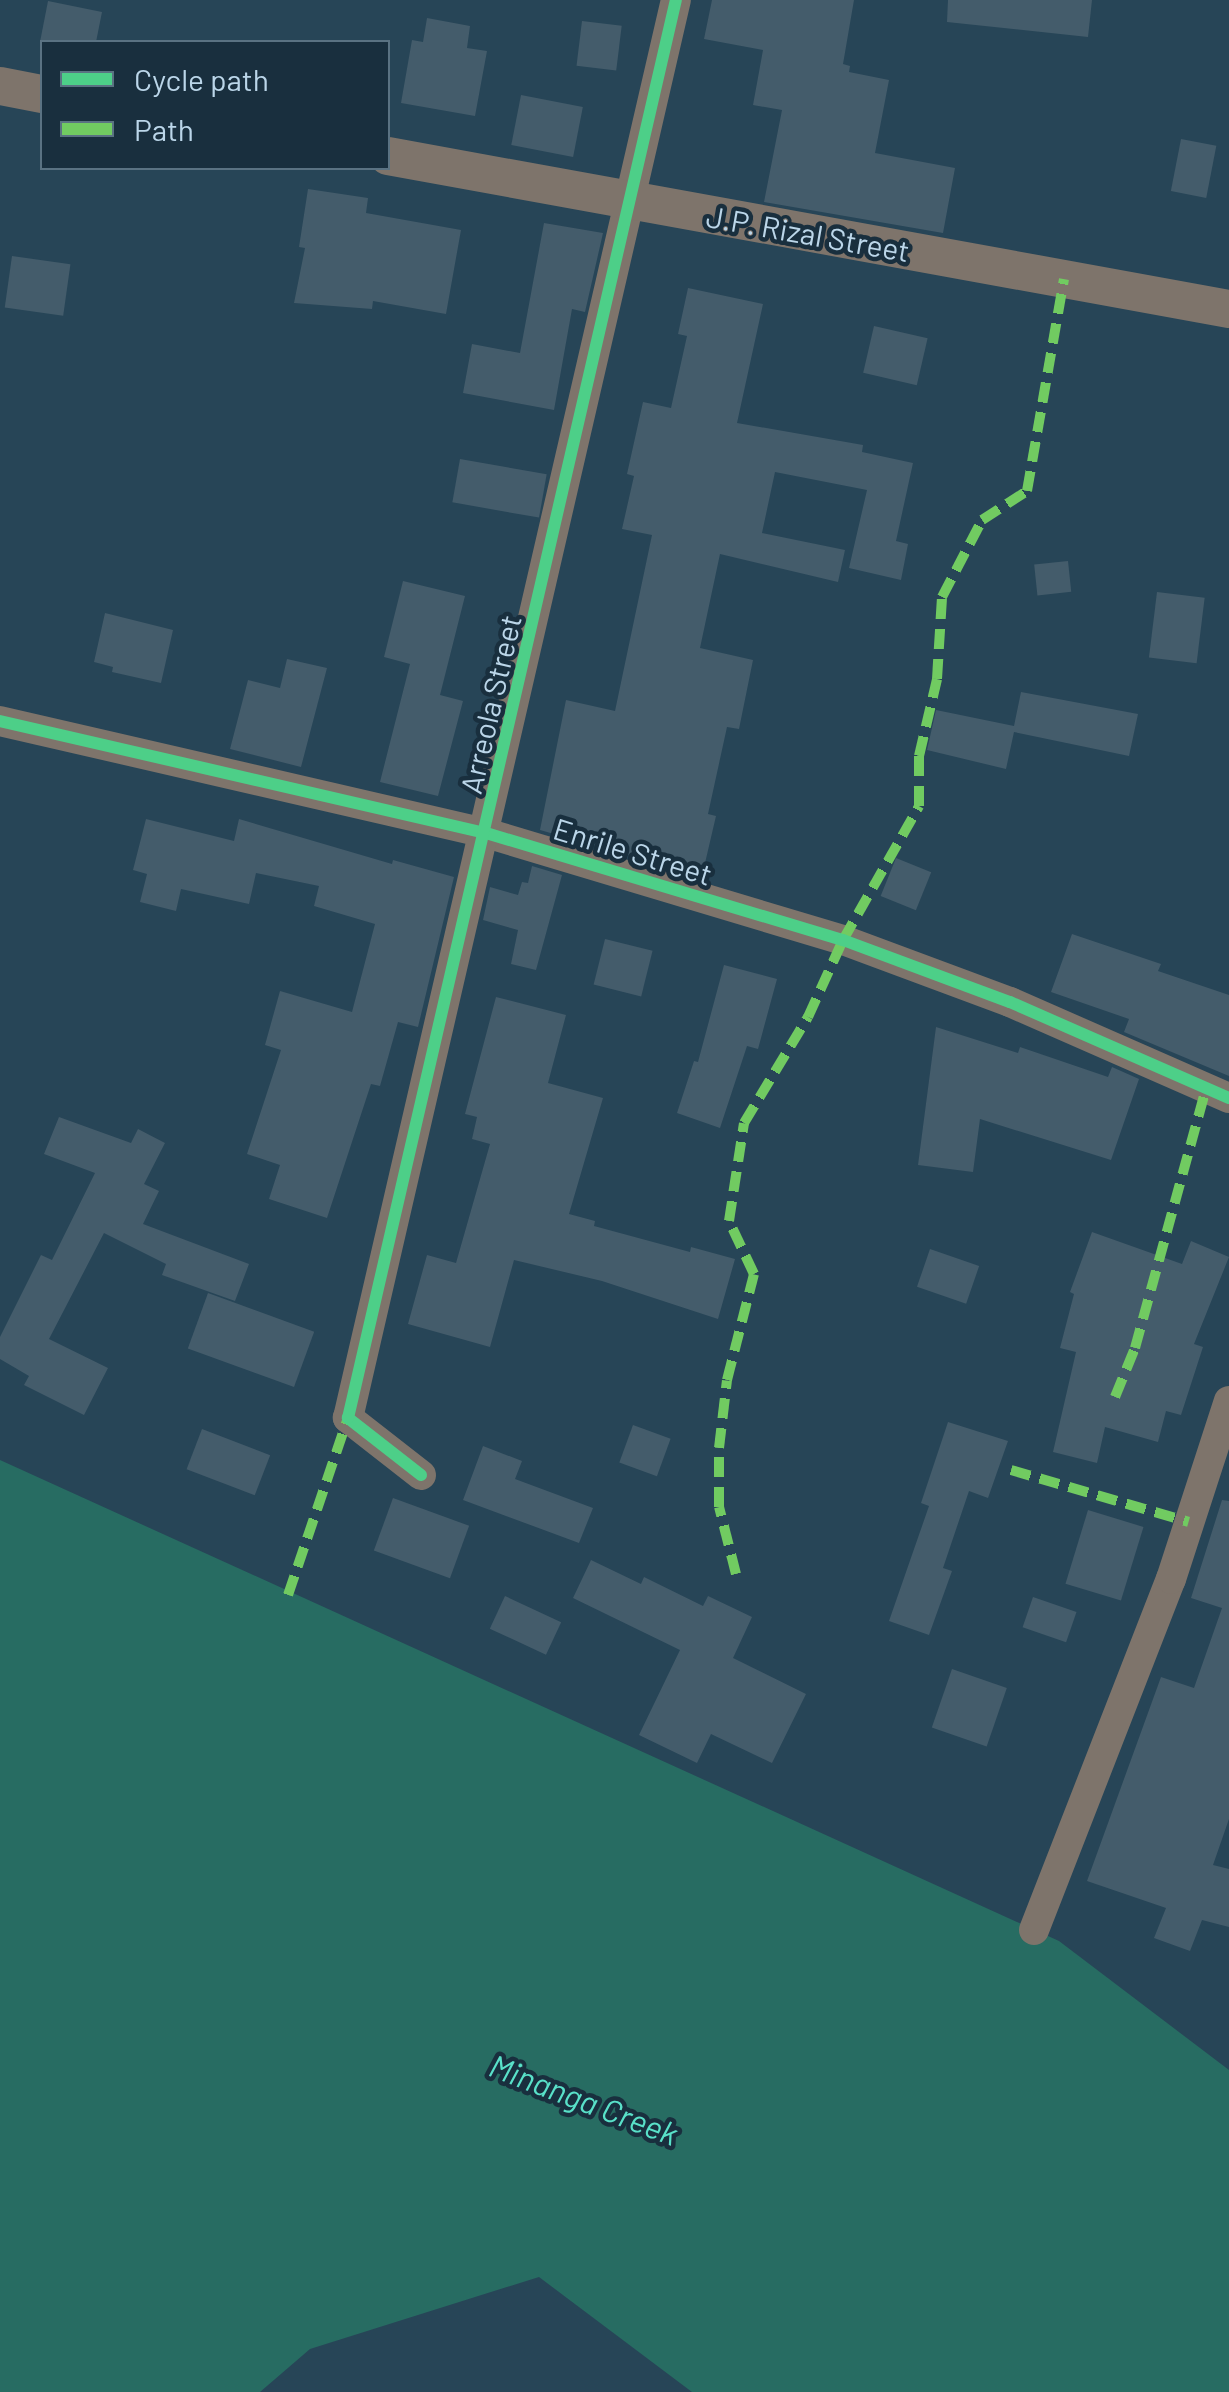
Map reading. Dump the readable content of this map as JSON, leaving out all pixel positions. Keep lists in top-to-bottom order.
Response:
{
  "streets": {
    "street": ["J.P. Rizal Street", "Arreola Street", "Enrile Street"]
  },
  "crossings": [
    ["J.P. Rizal Street", "Arreola Street"],
    ["Arreola Street", "Enrile Street"]
  ],
  "water": ["Minanga Creek"],
  "legend": ["Cycle path", "Path"]
}
